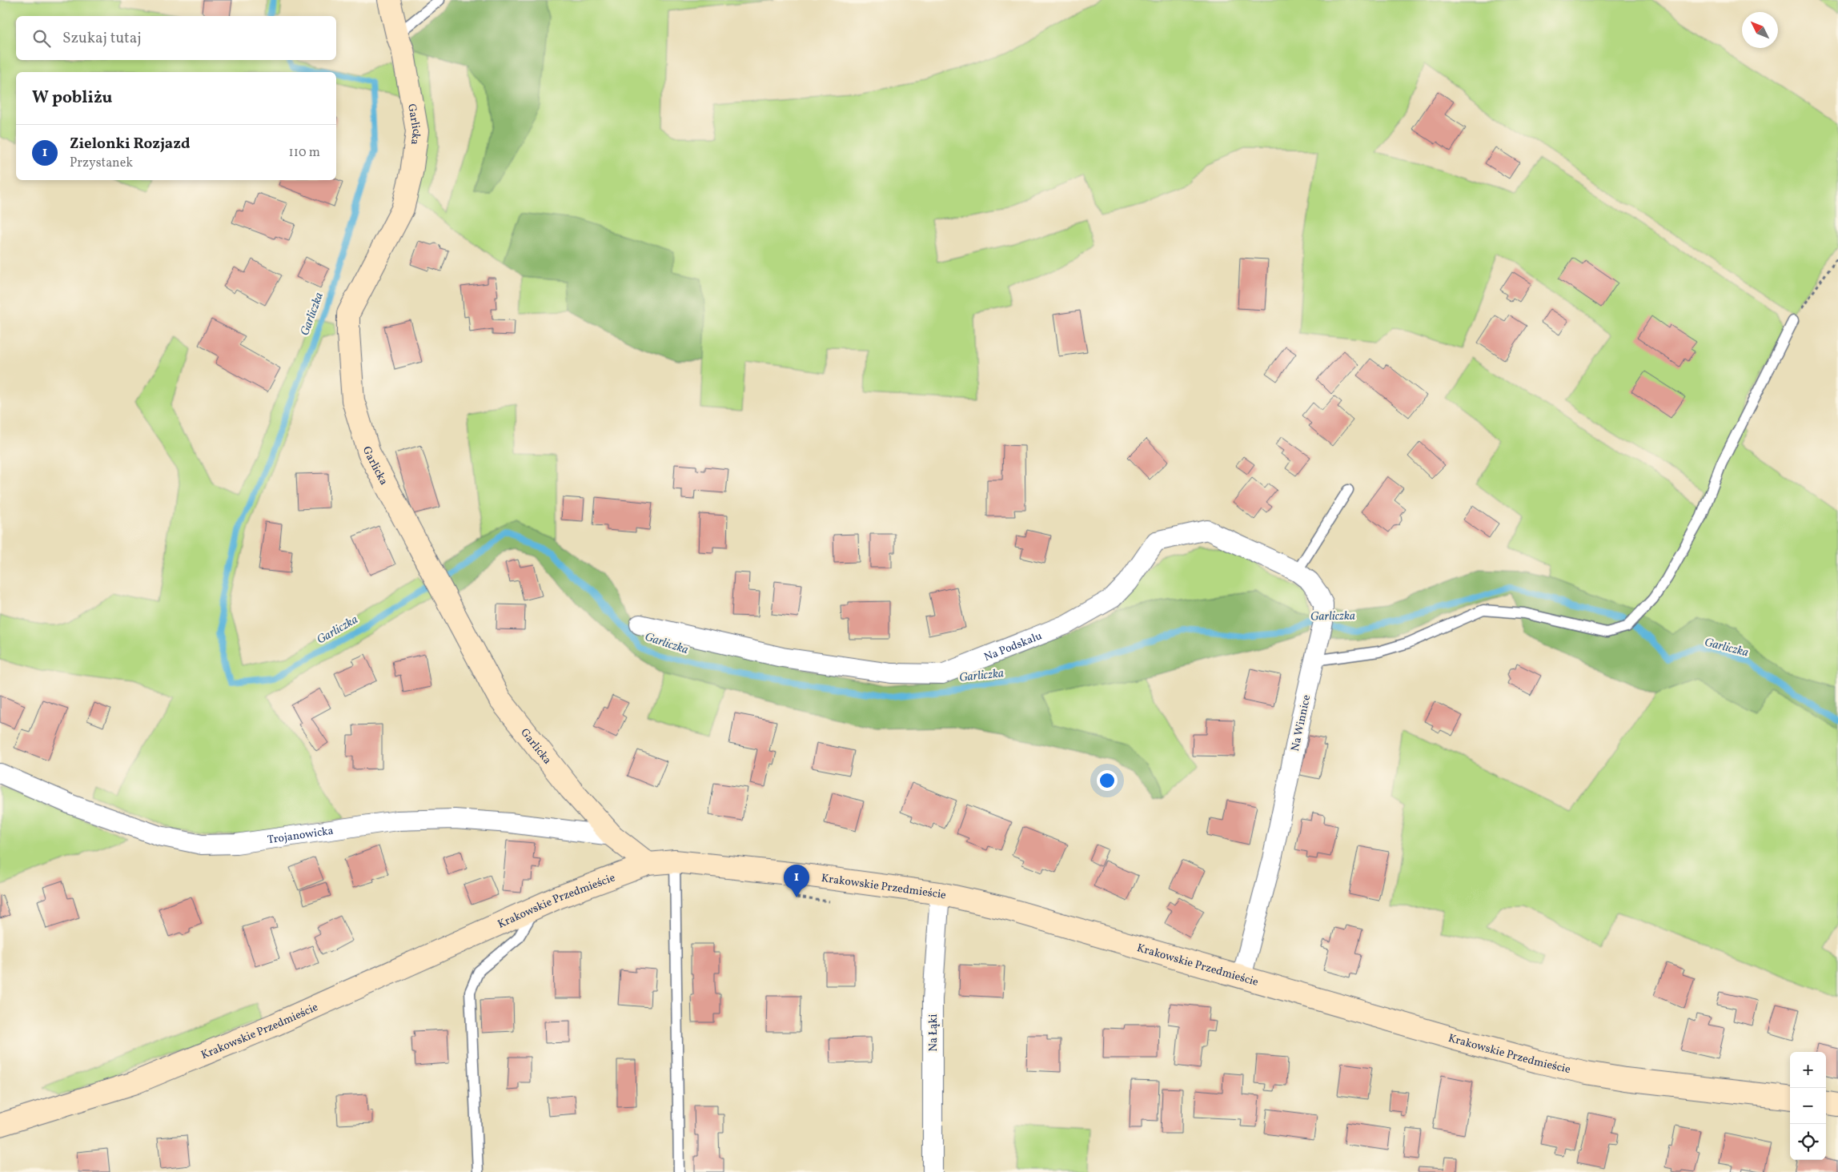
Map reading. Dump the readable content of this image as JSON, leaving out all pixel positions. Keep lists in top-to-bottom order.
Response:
{
  "streets": {
    "main road": ["Garlicka", "Krakowskie Przedmieście"],
    "street": [
      "Na Podskalu",
      "Na Winnice",
      "Trojanowicka",
      "Na Łąki"
    ]
  },
  "crossings": [
    ["Garlicka", "Trojanowicka"],
    ["Garlicka", "Krakowskie Przedmieście"],
    ["Na Podskalu", "Na Winnice"],
    ["Na Winnice", "Krakowskie Przedmieście"],
    ["Krakowskie Przedmieście", "Na Łąki"]
  ],
  "water": ["Garliczka"],
  "north": "top left",
  "page": {
    "search": "Szukaj tutaj",
    "heading": "W pobliżu",
    "list": [
      {
        "mark": "1",
        "name": "Zielonki Rozjazd",
        "note": "Przystanek",
        "value": "110 m"
      }
    ],
    "pins": "1",
    "map_buttons": ["+", "−"]
  }
}
